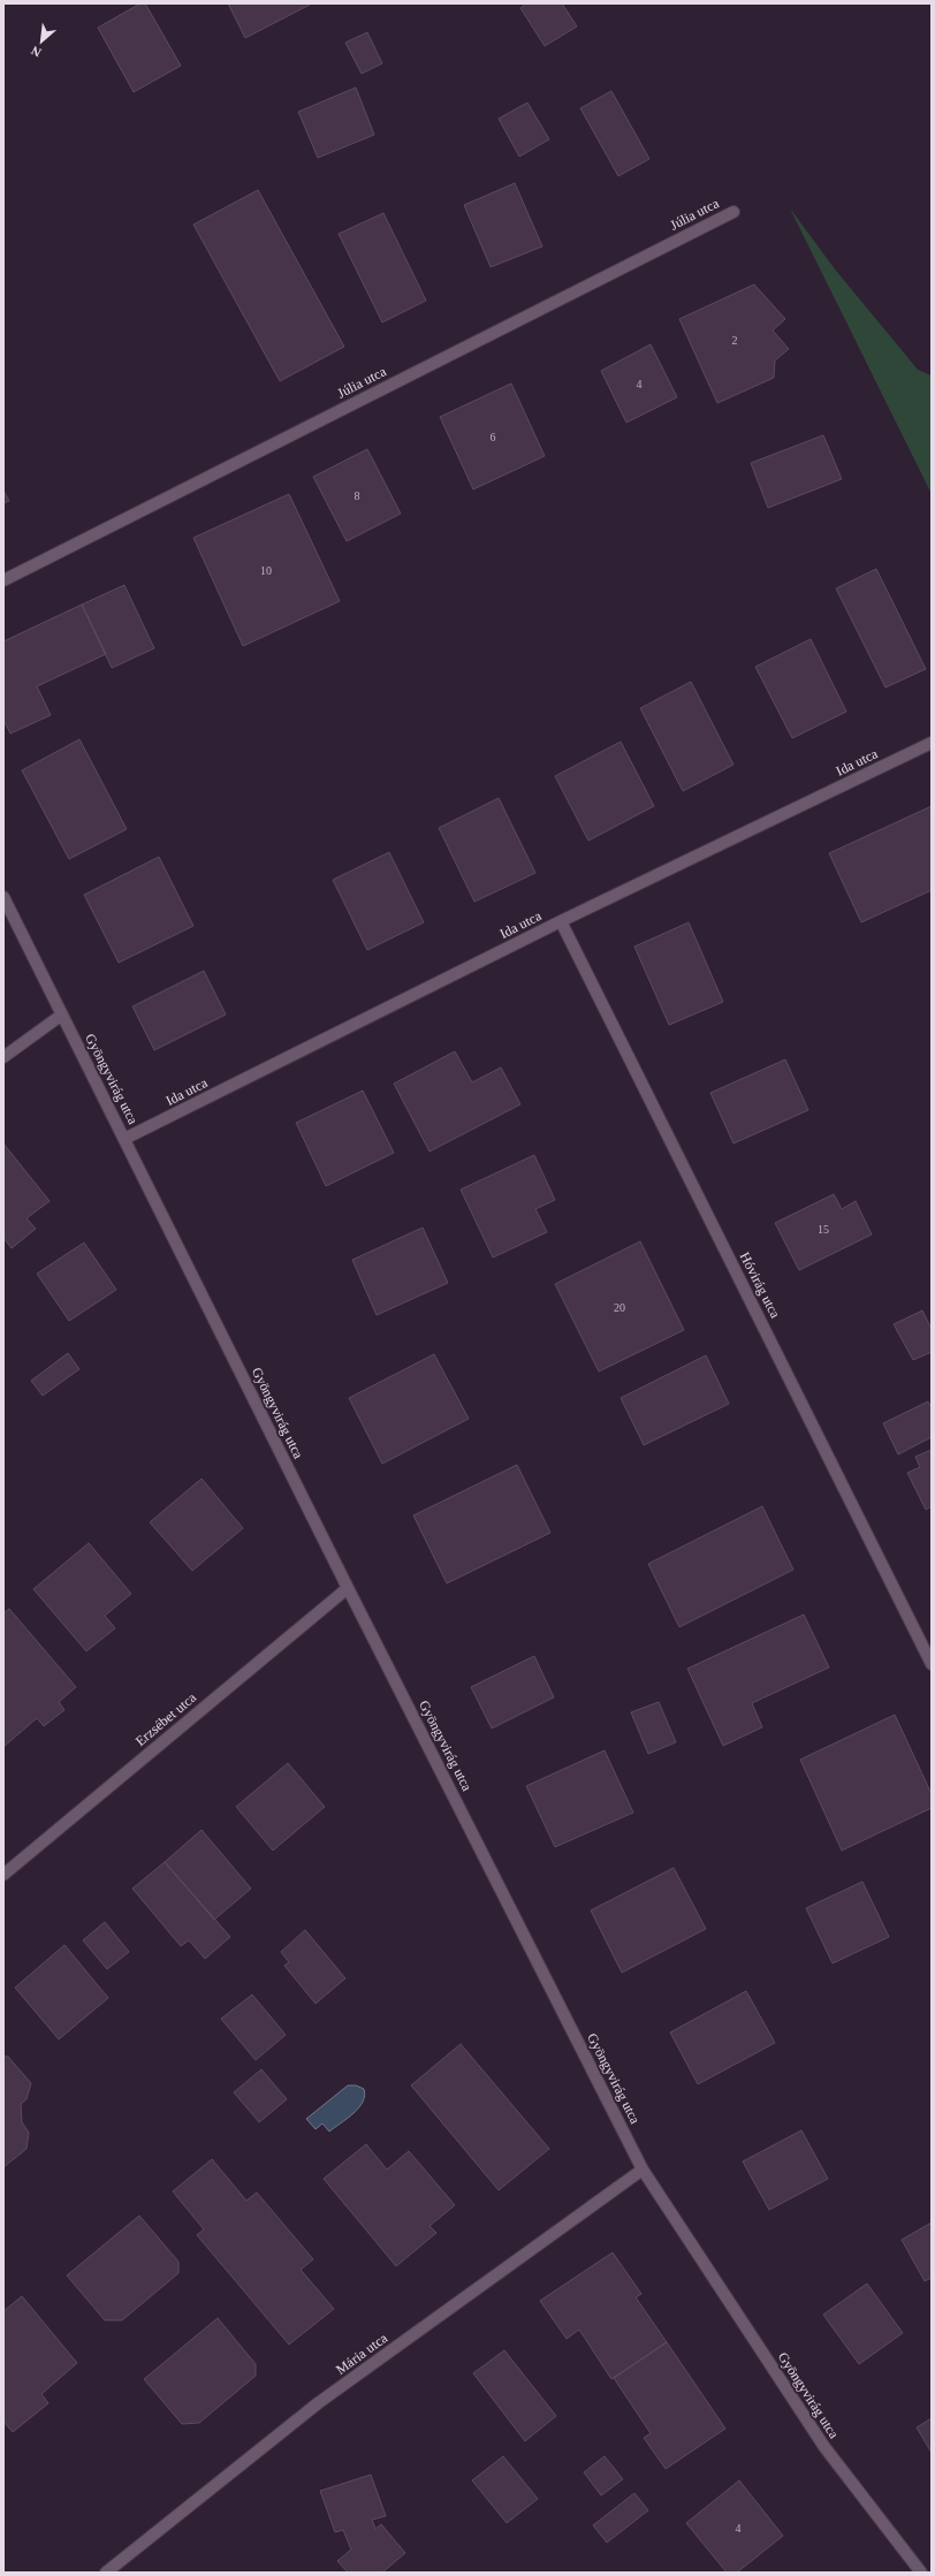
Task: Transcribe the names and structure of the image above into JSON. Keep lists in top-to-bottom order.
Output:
{
  "streets": {
    "street": [
      "Júlia utca",
      "Ida utca",
      "Gyöngyvirág utca",
      "Hóvirág utca",
      "Erzsébet utca",
      "Mária utca"
    ]
  },
  "crossings": [
    ["Ida utca", "Gyöngyvirág utca"],
    ["Ida utca", "Hóvirág utca"],
    ["Gyöngyvirág utca", "Erzsébet utca"],
    ["Gyöngyvirág utca", "Mária utca"]
  ],
  "house_numbers": [
    "2",
    "4",
    "6",
    "8",
    "10",
    "15",
    "20",
    "4"
  ],
  "north": "bottom left"
}
